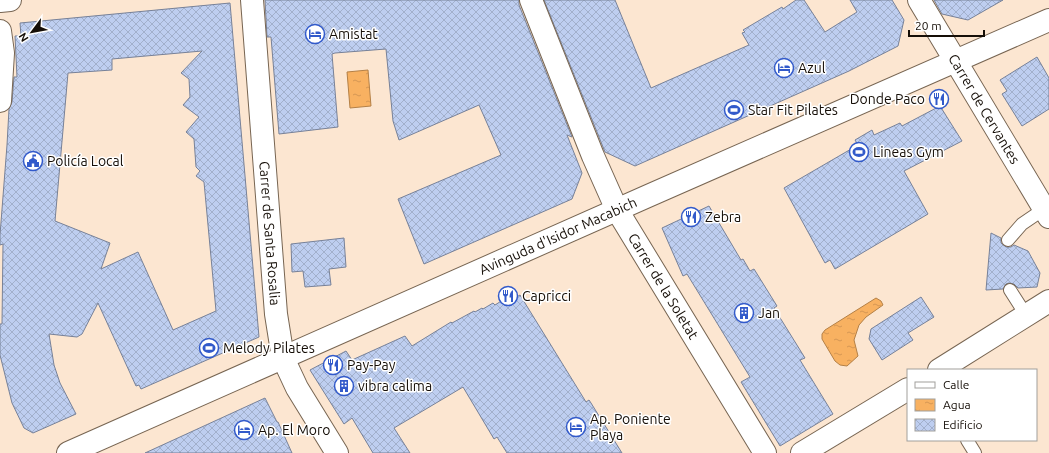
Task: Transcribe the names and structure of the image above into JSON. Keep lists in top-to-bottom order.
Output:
{
  "streets": {
    "street": [
      "Carrer de Cervantes",
      "Carrer de Santa Rosalia",
      "Avinguda d'Isidor Macabich",
      "Carrer de la Soletat"
    ]
  },
  "crossings": [
    ["Carrer de Cervantes", "Avinguda d'Isidor Macabich"],
    ["Carrer de Santa Rosalia", "Avinguda d'Isidor Macabich"],
    ["Avinguda d'Isidor Macabich", "Carrer de la Soletat"]
  ],
  "places": {
    "hotel": [
      "Amistat",
      "Azul",
      "Ap. Poniente Playa",
      "Ap. El Moro"
    ],
    "restaurant": [
      "Donde Paco",
      "Zebra",
      "Capricci",
      "Pay-Pay"
    ],
    "sports": ["Star Fit Pilates", "Lineas Gym", "Melody Pilates"],
    "public building": ["Policía Local"],
    "building": ["Jan", "vibra calima"]
  },
  "legend": ["Calle", "Agua", "Edificio"],
  "scale_bar": "20 m",
  "north": "bottom left"
}
